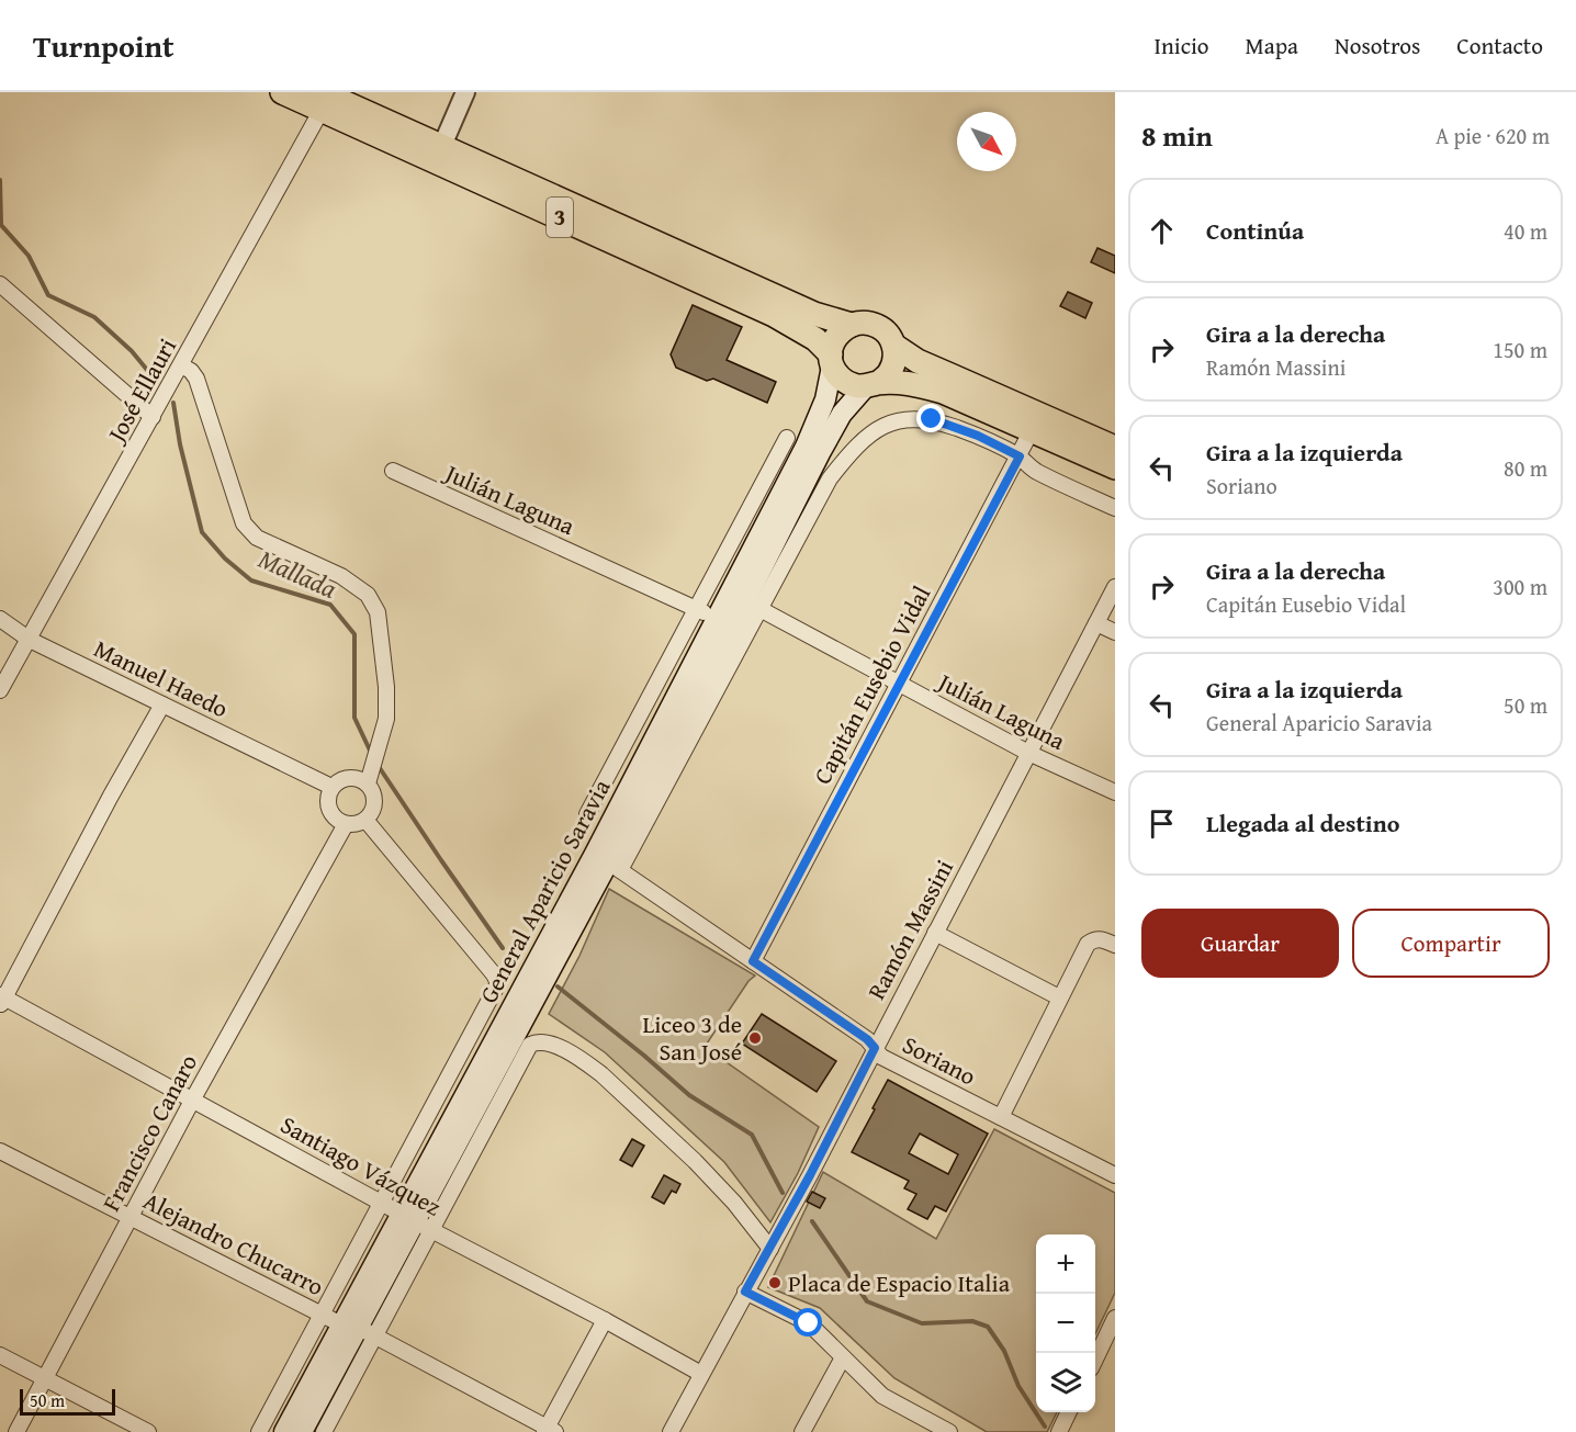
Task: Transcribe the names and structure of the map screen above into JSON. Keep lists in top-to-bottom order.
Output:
{
  "streets": {
    "highway": ["3"],
    "main road": ["General Aparicio Saravia"],
    "street": [
      "José Ellauri",
      "Julián Laguna",
      "Manuel Haedo",
      "Capitán Eusebio Vidal",
      "Ramón Massini",
      "Soriano",
      "Francisco Canaro",
      "Santiago Vázquez",
      "Alejandro Chucarro"
    ]
  },
  "crossings": [
    ["3", "José Ellauri"],
    ["3", "Capitán Eusebio Vidal"],
    ["3", "General Aparicio Saravia"],
    ["José Ellauri", "Manuel Haedo"],
    ["Julián Laguna", "Capitán Eusebio Vidal"],
    ["Julián Laguna", "General Aparicio Saravia"],
    ["Julián Laguna", "Ramón Massini"],
    ["Manuel Haedo", "General Aparicio Saravia"],
    ["Manuel Haedo", "Francisco Canaro"],
    ["Capitán Eusebio Vidal", "General Aparicio Saravia"],
    ["Capitán Eusebio Vidal", "Soriano"],
    ["General Aparicio Saravia", "Ramón Massini"],
    ["General Aparicio Saravia", "Soriano"],
    ["General Aparicio Saravia", "Francisco Canaro"],
    ["General Aparicio Saravia", "Santiago Vázquez"],
    ["General Aparicio Saravia", "Alejandro Chucarro"],
    ["Ramón Massini", "Soriano"],
    ["Ramón Massini", "Santiago Vázquez"],
    ["Francisco Canaro", "Santiago Vázquez"],
    ["Francisco Canaro", "Alejandro Chucarro"]
  ],
  "water": ["Mallada"],
  "places": ["Liceo 3 de San José", "Placa de Espacio Italia"],
  "scale_bar": "50 m",
  "north": "bottom right",
  "page": {
    "header": "Turnpoint",
    "nav": [
      "Inicio",
      "Mapa",
      "Nosotros",
      "Contacto"
    ],
    "heading": ["8 min", "A pie · 620 m"],
    "list": [
      ["Continúa", "40 m"],
      ["Gira a la derecha", "Ramón Massini", "150 m"],
      ["Gira a la izquierda", "Soriano", "80 m"],
      ["Gira a la derecha", "Capitán Eusebio Vidal", "300 m"],
      ["Gira a la izquierda", "General Aparicio Saravia", "50 m"],
      "Llegada al destino"
    ],
    "buttons": ["Guardar", "Compartir"],
    "map_buttons": ["+", "−"],
    "scale": "50 m"
  }
}
